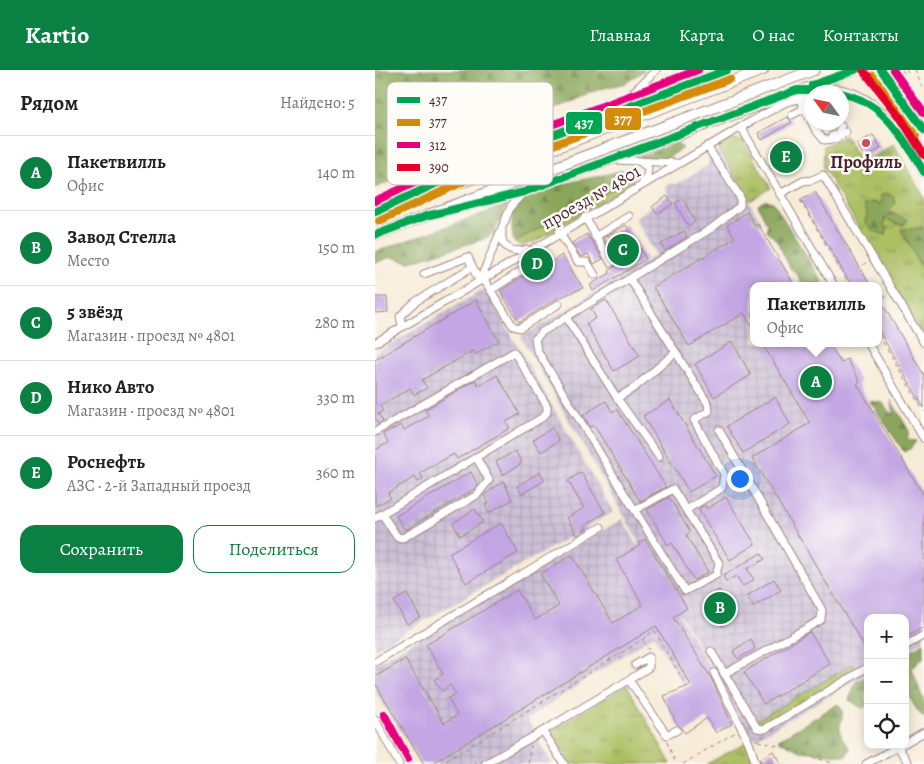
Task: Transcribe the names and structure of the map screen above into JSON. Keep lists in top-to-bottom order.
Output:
{
  "streets": {
    "street": ["проезд № 4801"]
  },
  "places": ["Профиль"],
  "lines": [
    "transit line 437",
    "transit line 312",
    "transit line 390",
    "transit line 377"
  ],
  "legend": [
    "437",
    "377",
    "312",
    "390"
  ],
  "north": "top left",
  "page": {
    "header": "Kartio",
    "nav": [
      "Главная",
      "Карта",
      "О нас",
      "Контакты"
    ],
    "heading": ["Рядом", "Найдено: 5"],
    "list": [
      {
        "mark": "A",
        "name": "Пакетвилль",
        "note": "Офис",
        "value": "140 m"
      },
      {
        "mark": "B",
        "name": "Завод Стелла",
        "note": "Место",
        "value": "150 m"
      },
      {
        "mark": "C",
        "name": "5 звёзд",
        "note": "Магазин · проезд № 4801",
        "value": "280 m"
      },
      {
        "mark": "D",
        "name": "Нико Авто",
        "note": "Магазин · проезд № 4801",
        "value": "330 m"
      },
      {
        "mark": "E",
        "name": "Роснефть",
        "note": "АЗС · 2-й Западный проезд",
        "value": "360 m"
      }
    ],
    "pins": [
      "E",
      "C",
      "D",
      "A",
      "B"
    ],
    "popup": ["Пакетвилль", "Офис"],
    "buttons": ["Сохранить", "Поделиться"],
    "map_buttons": ["+", "−"]
  }
}
